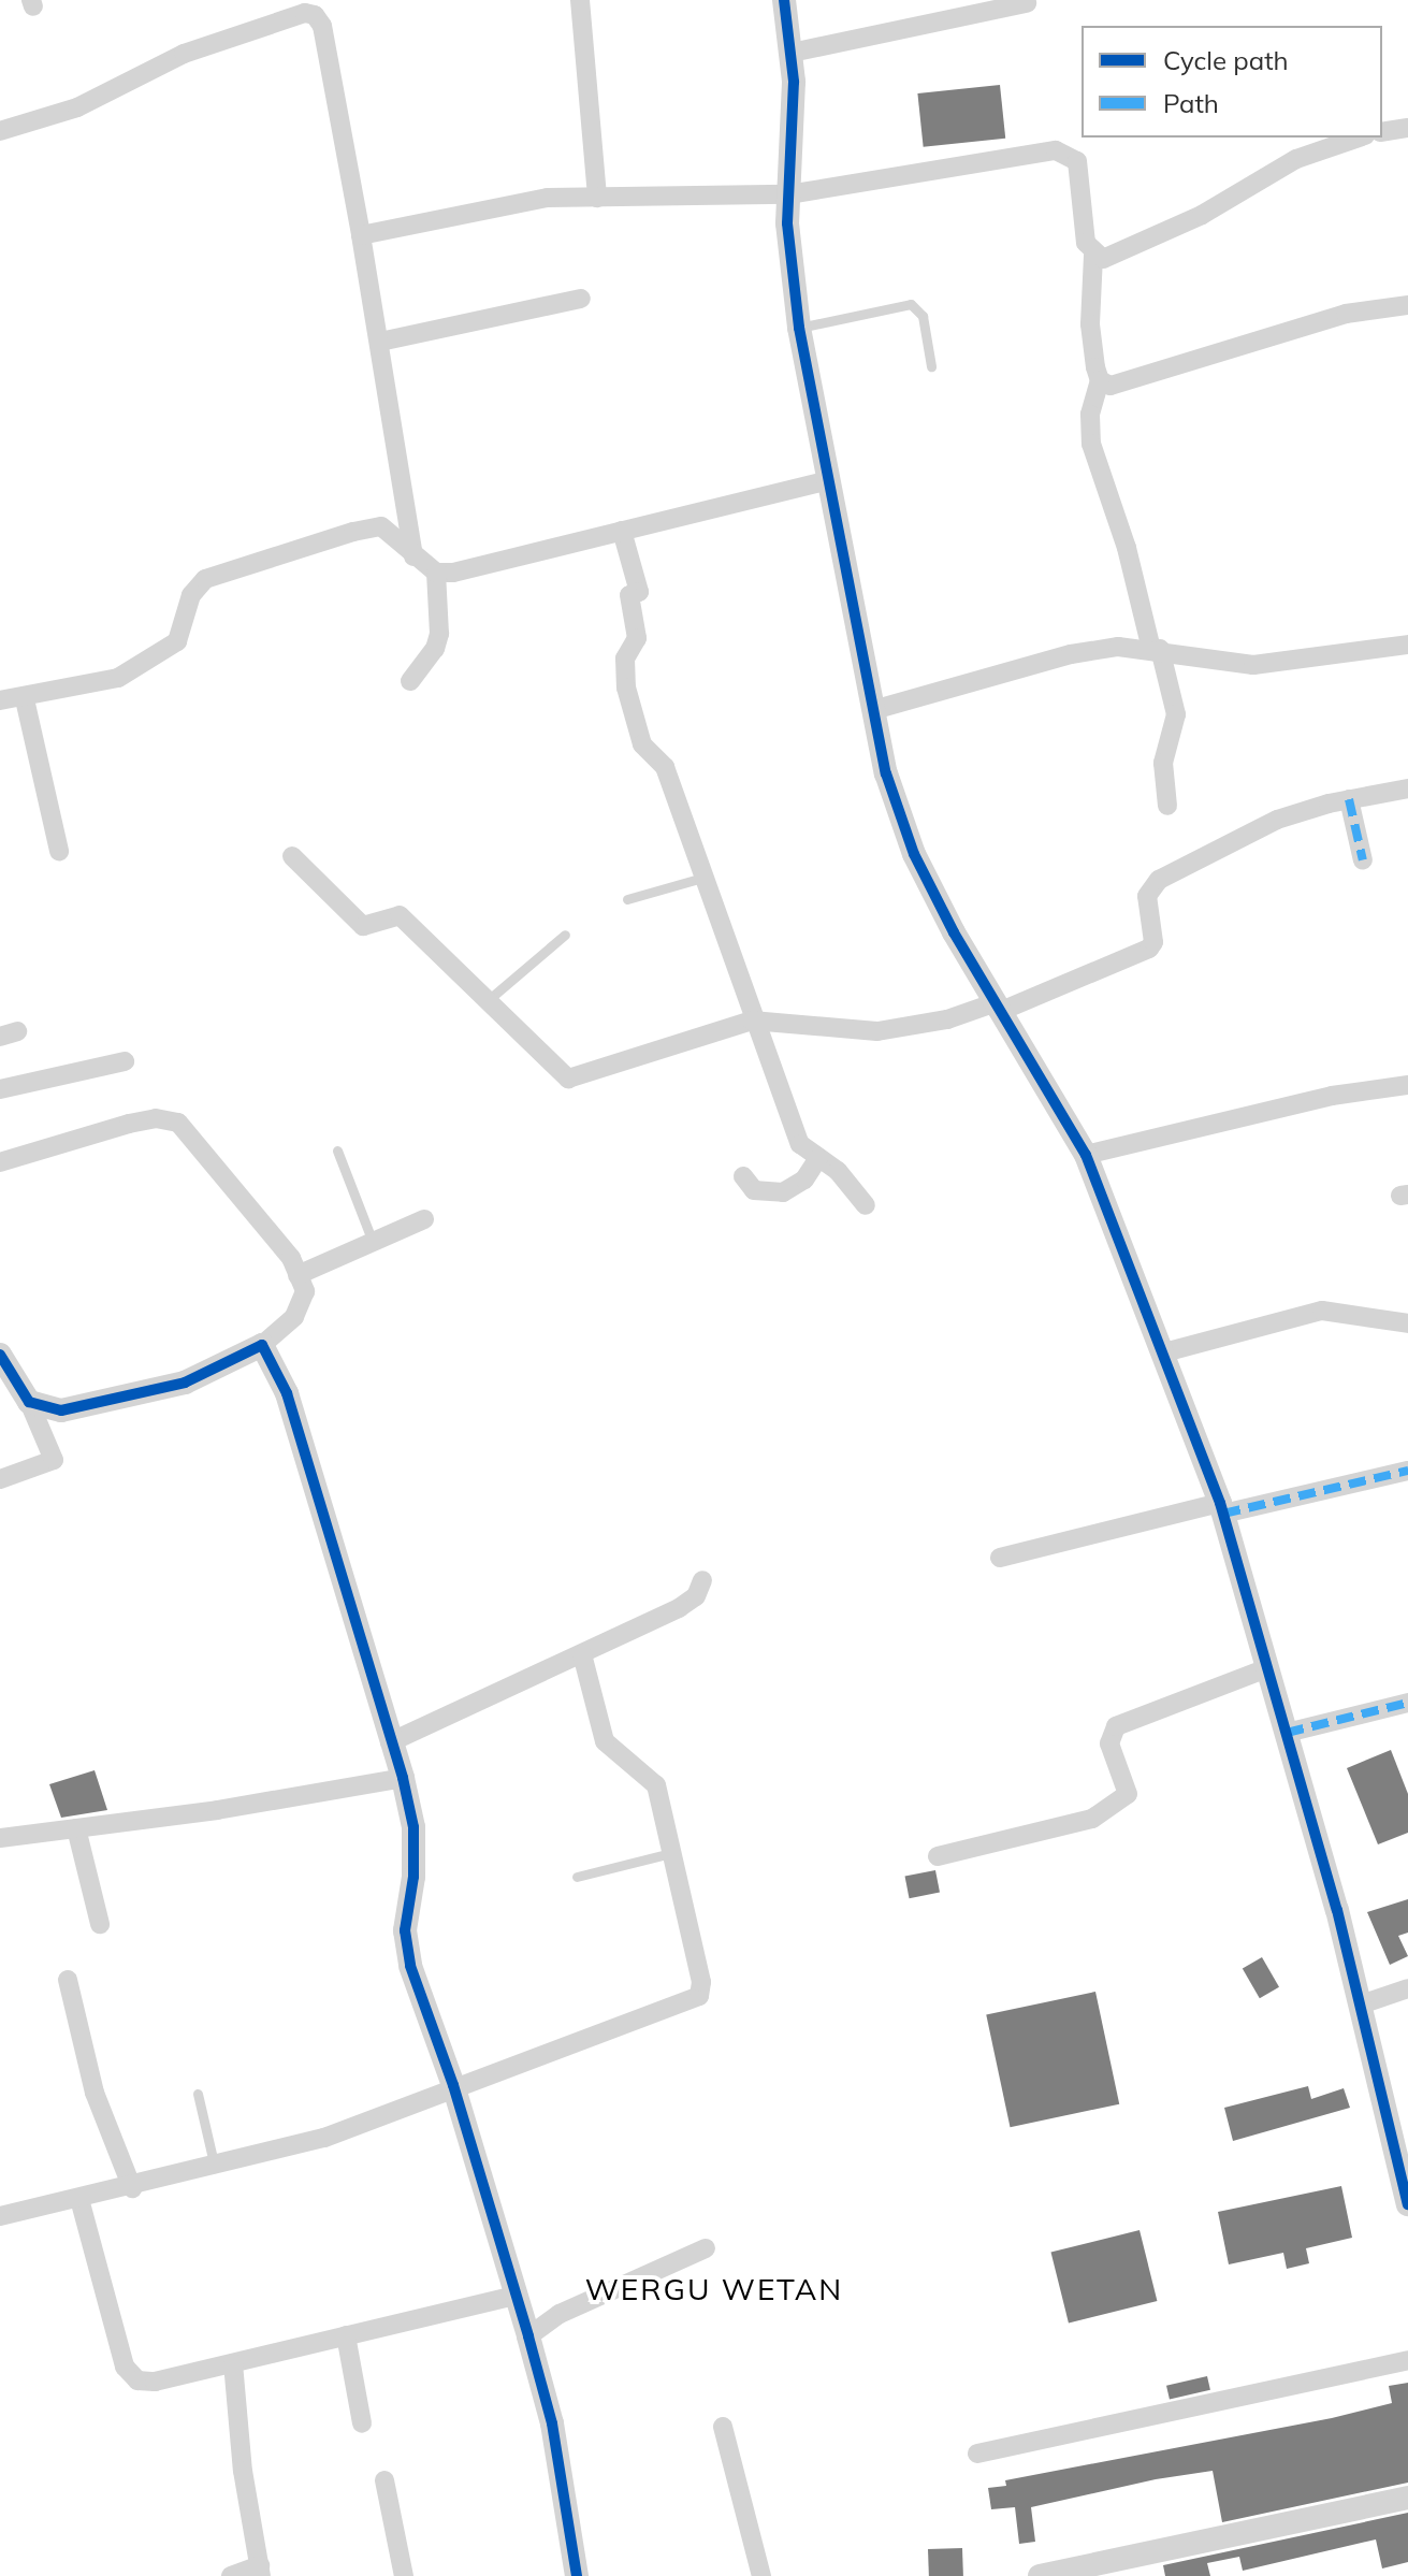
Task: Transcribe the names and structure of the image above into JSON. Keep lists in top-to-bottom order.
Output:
{
  "districts": ["WERGU WETAN"],
  "legend": ["Cycle path", "Path"]
}
